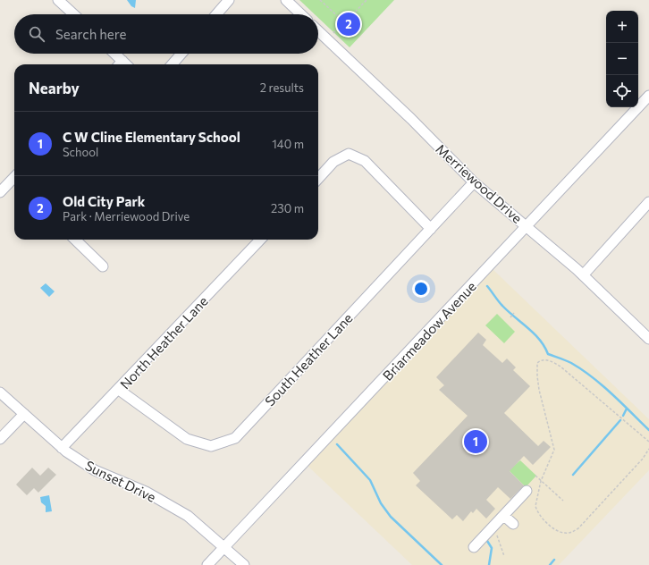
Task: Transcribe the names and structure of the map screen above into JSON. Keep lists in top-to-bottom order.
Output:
{
  "streets": {
    "street": [
      "Merriewood Drive",
      "Briarmeadow Avenue",
      "North Heather Lane",
      "South Heather Lane",
      "Sunset Drive"
    ]
  },
  "crossings": [
    ["Merriewood Drive", "Briarmeadow Avenue"],
    ["Merriewood Drive", "South Heather Lane"],
    ["Briarmeadow Avenue", "Sunset Drive"],
    ["North Heather Lane", "South Heather Lane"],
    ["North Heather Lane", "Sunset Drive"]
  ],
  "page": {
    "map_buttons": ["+", "−"],
    "pins": ["2", "1"],
    "search": "Search here",
    "heading": ["Nearby", "2 results"],
    "list": [
      {
        "mark": "1",
        "name": "C W Cline Elementary School",
        "note": "School",
        "value": "140 m"
      },
      {
        "mark": "2",
        "name": "Old City Park",
        "note": "Park · Merriewood Drive",
        "value": "230 m"
      }
    ]
  }
}
